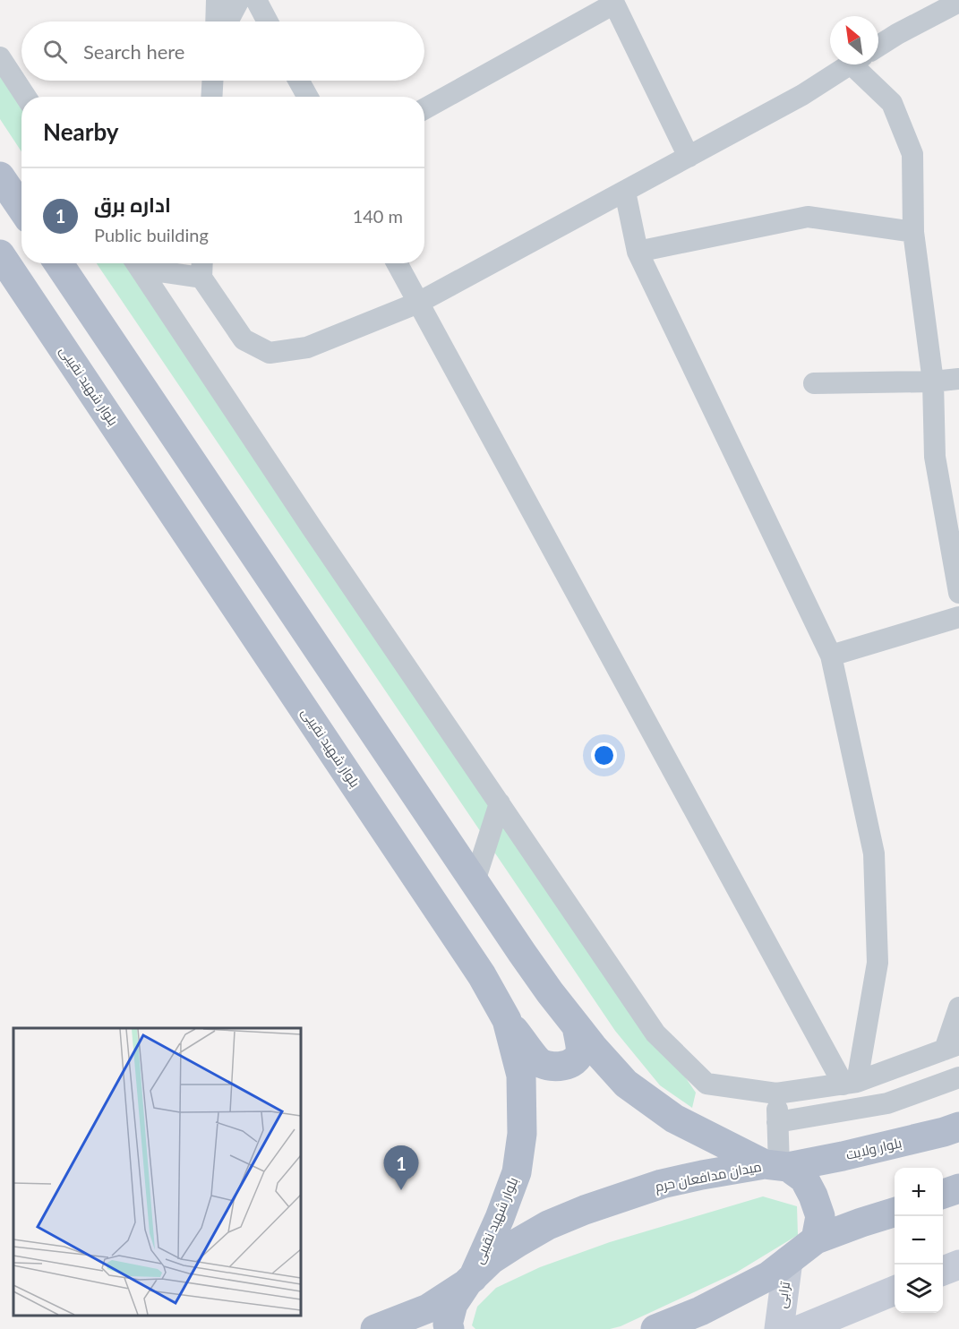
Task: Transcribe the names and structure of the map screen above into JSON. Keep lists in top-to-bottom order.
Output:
{
  "streets": {
    "main road": ["بلوار شهید نقیبی", "بلوار ولایت", "میدان مدافعان حرم"],
    "street": ["ترابی"]
  },
  "crossings": [
    ["بلوار شهید نقیبی", "میدان مدافعان حرم"],
    ["بلوار ولایت", "میدان مدافعان حرم"]
  ],
  "north": "top left",
  "page": {
    "search": "Search here",
    "heading": "Nearby",
    "list": [
      {
        "mark": "1",
        "name": "اداره برق",
        "note": "Public building",
        "value": "140 m"
      }
    ],
    "pins": "1",
    "map_buttons": ["+", "−"]
  }
}
